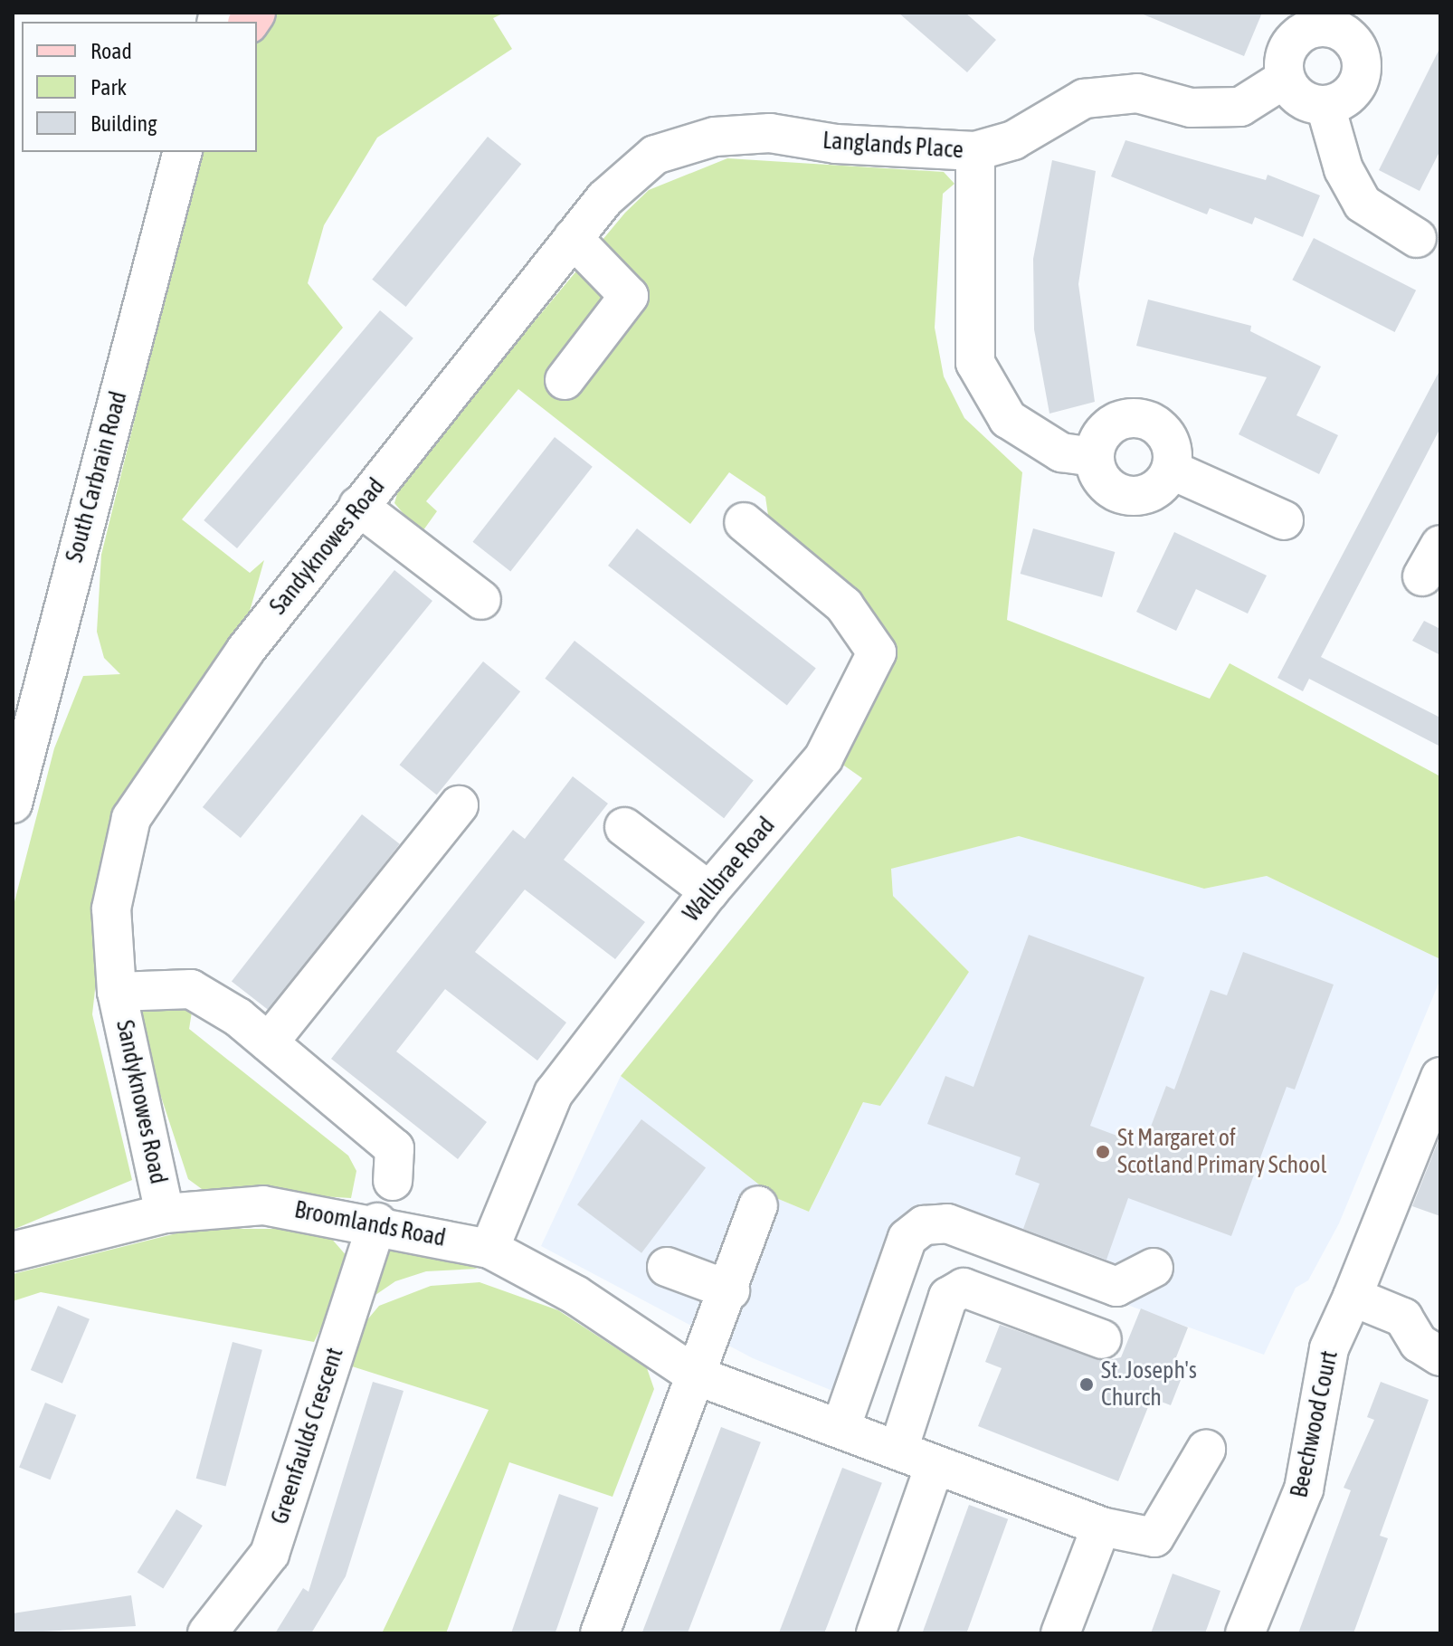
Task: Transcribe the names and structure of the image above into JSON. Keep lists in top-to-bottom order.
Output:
{
  "streets": {
    "street": [
      "Langlands Place",
      "South Carbrain Road",
      "Sandyknowes Road",
      "Wallbrae Road",
      "Broomlands Road",
      "Beechwood Court",
      "Greenfaulds Crescent"
    ]
  },
  "crossings": [
    ["Langlands Place", "Sandyknowes Road"],
    ["Sandyknowes Road", "Broomlands Road"],
    ["Wallbrae Road", "Broomlands Road"],
    ["Broomlands Road", "Greenfaulds Crescent"]
  ],
  "places": ["St Margaret of Scotland Primary School", "St. Joseph's Church"],
  "legend": ["Road", "Park", "Building"]
}
